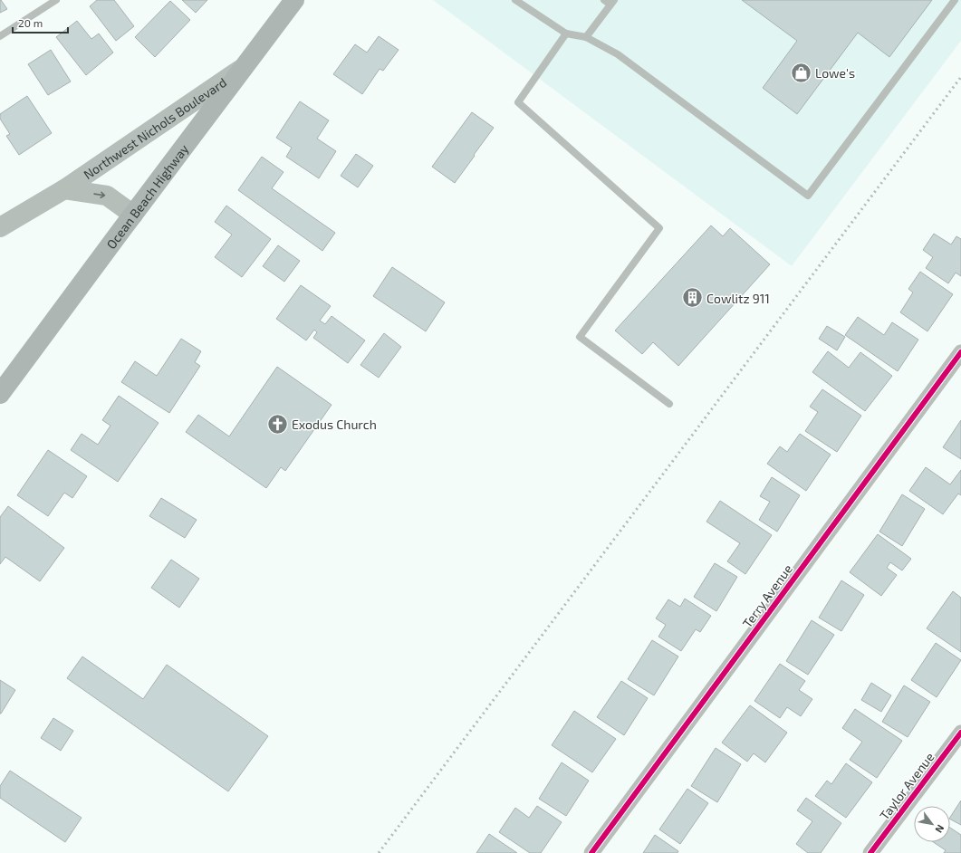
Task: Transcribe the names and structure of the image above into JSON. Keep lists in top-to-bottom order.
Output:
{
  "streets": {
    "main road": ["Northwest Nichols Boulevard", "Ocean Beach Highway"],
    "street": ["Terry Avenue", "Taylor Avenue"]
  },
  "crossings": [
    ["Northwest Nichols Boulevard", "Ocean Beach Highway"]
  ],
  "places": {
    "shop": ["Lowe's"],
    "building": ["Cowlitz 911"],
    "church": ["Exodus Church"]
  },
  "scale_bar": "20 m",
  "north": "bottom right"
}
